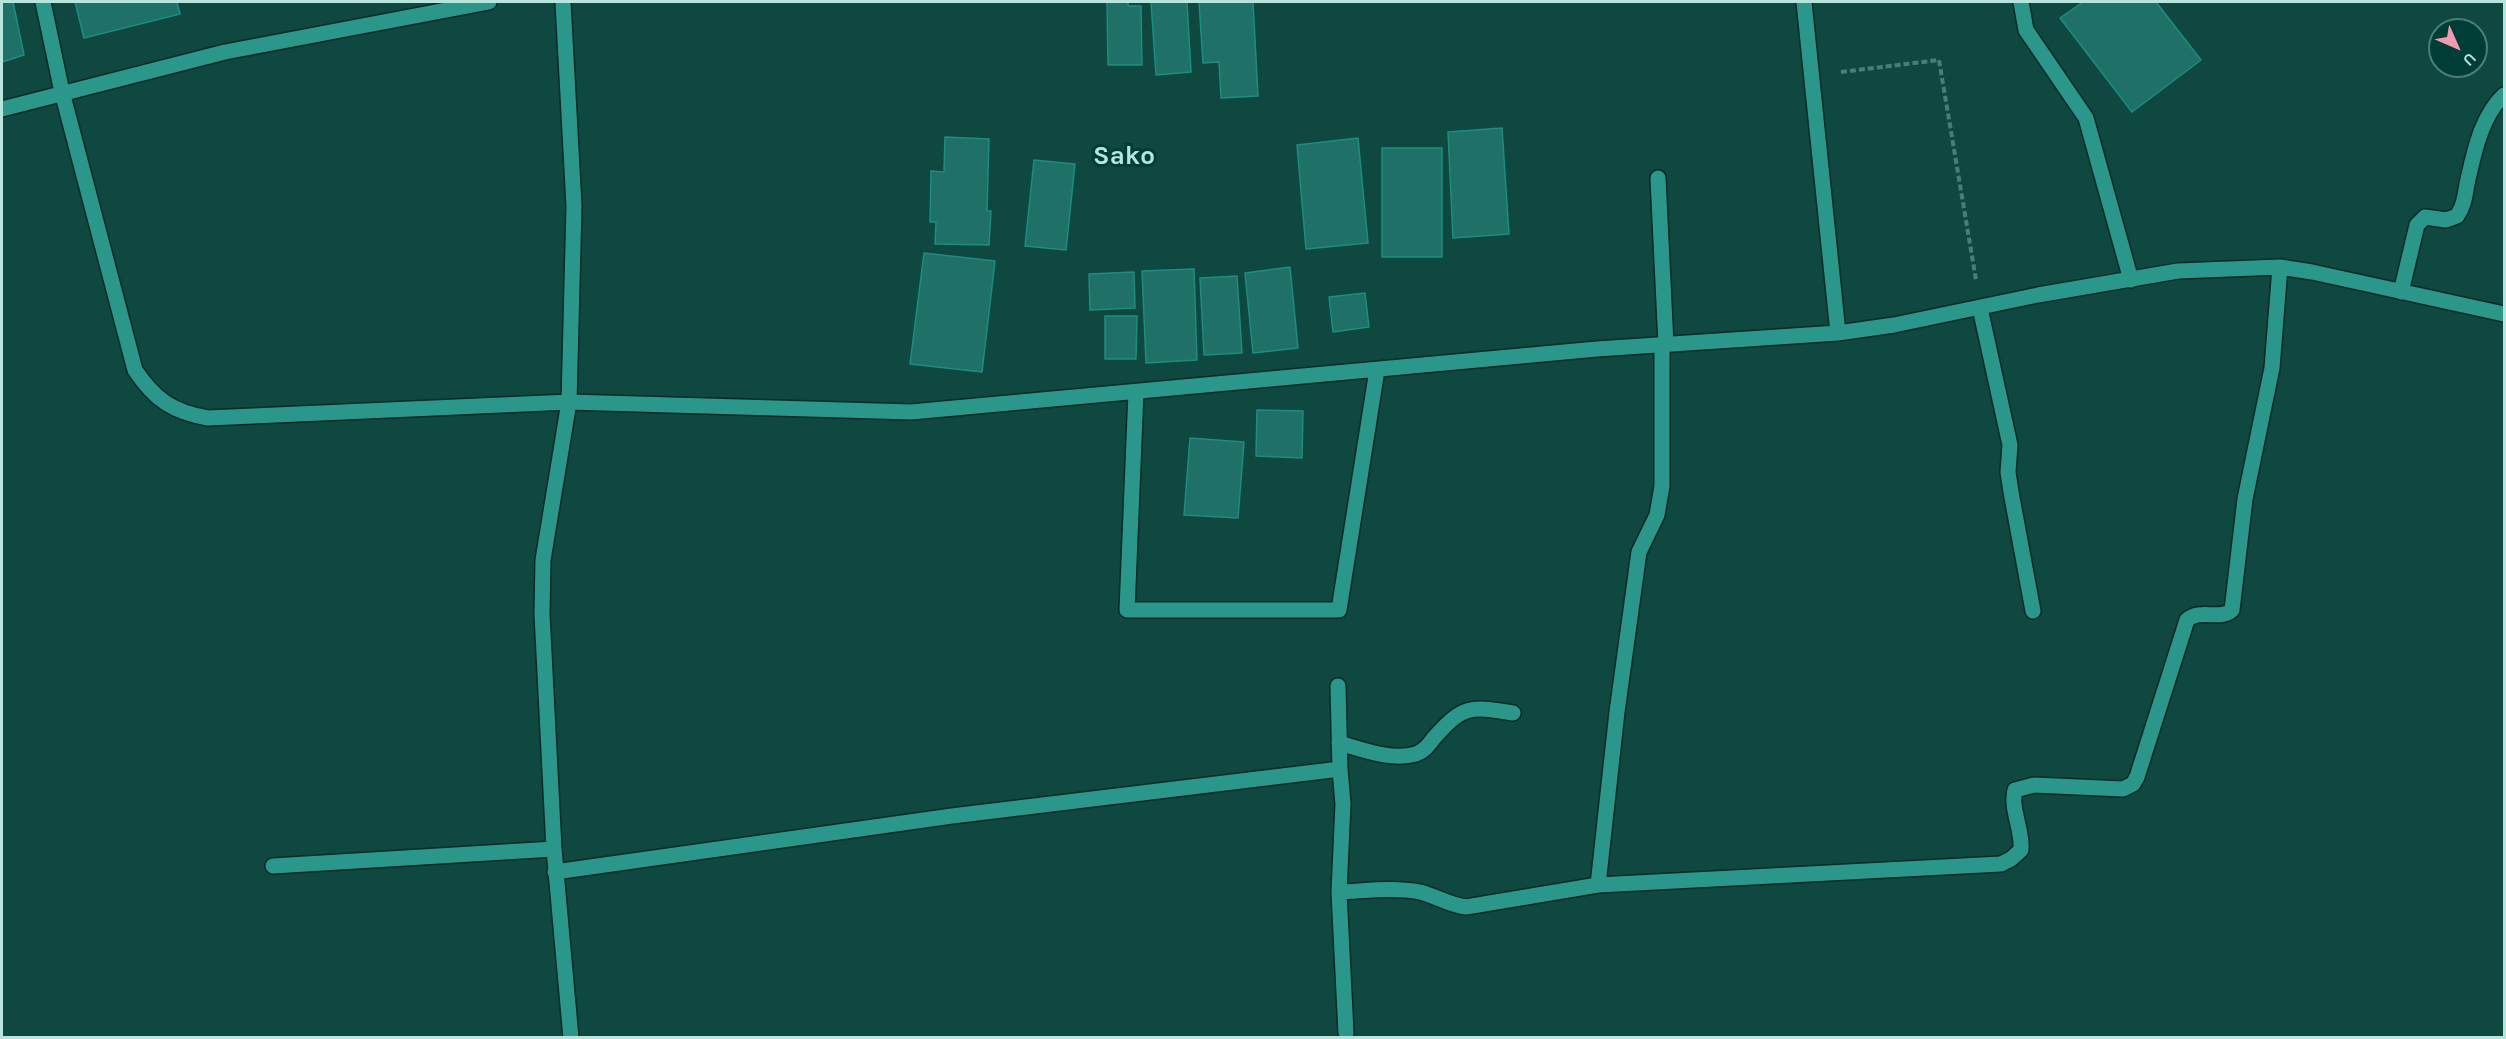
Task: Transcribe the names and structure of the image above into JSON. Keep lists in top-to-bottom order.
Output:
{
  "districts": ["Sako"],
  "north": "bottom right"
}
